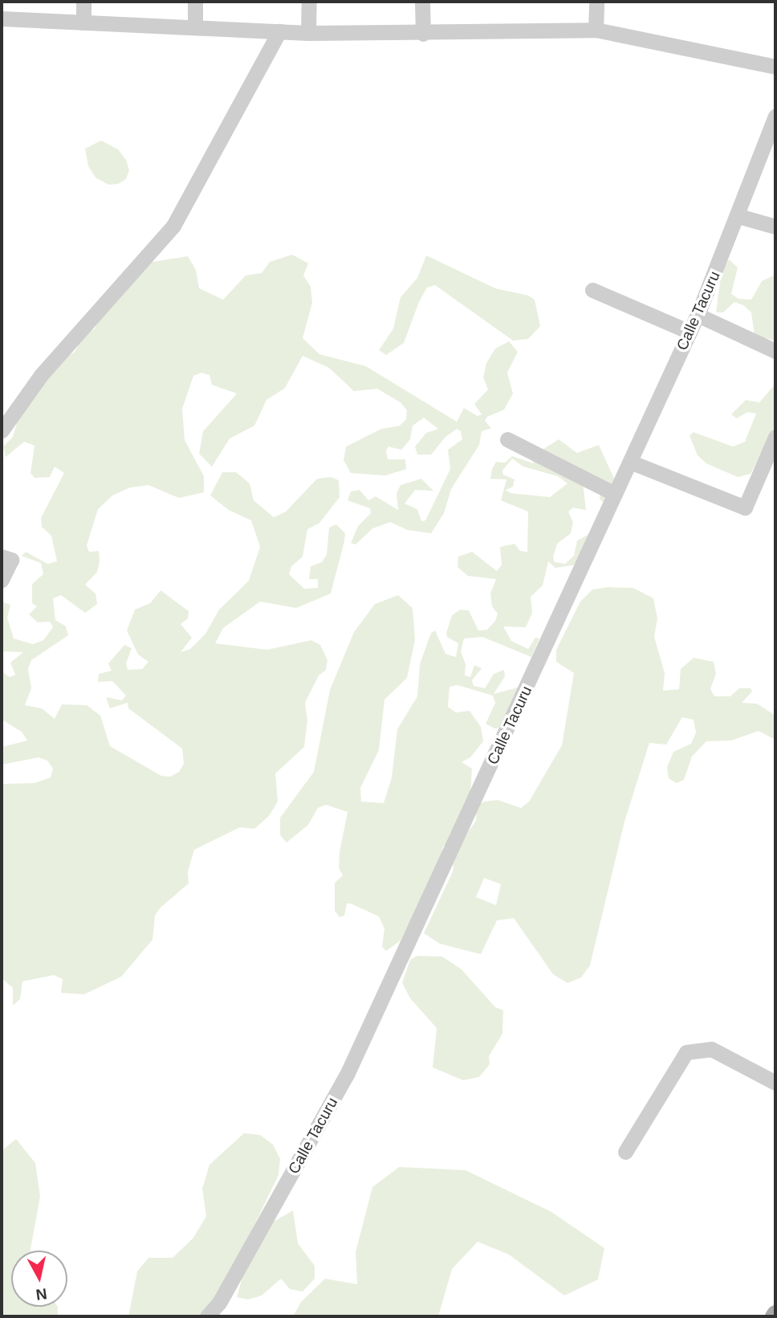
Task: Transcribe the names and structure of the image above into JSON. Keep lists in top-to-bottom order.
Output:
{
  "streets": {
    "street": ["Calle Tacuru"]
  },
  "north": "bottom"
}
